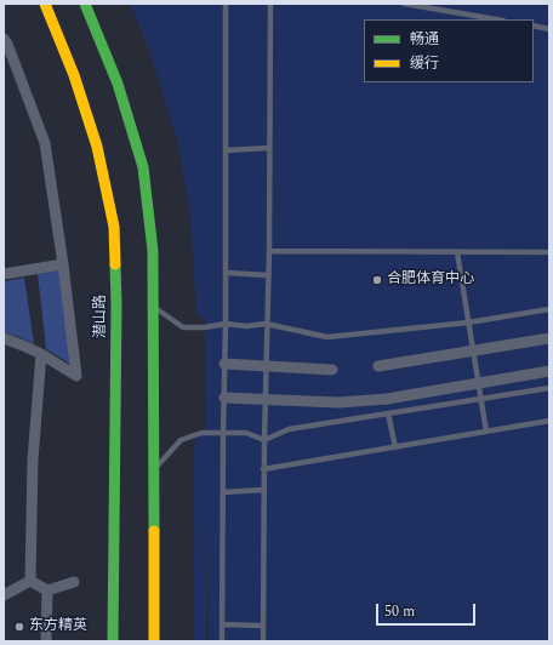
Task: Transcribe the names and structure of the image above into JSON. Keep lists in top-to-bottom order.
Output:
{
  "streets": {
    "main road": ["潜山路"]
  },
  "places": ["合肥体育中心", "东方精英"],
  "legend": ["畅通", "缓行"],
  "scale_bar": "50 m"
}
